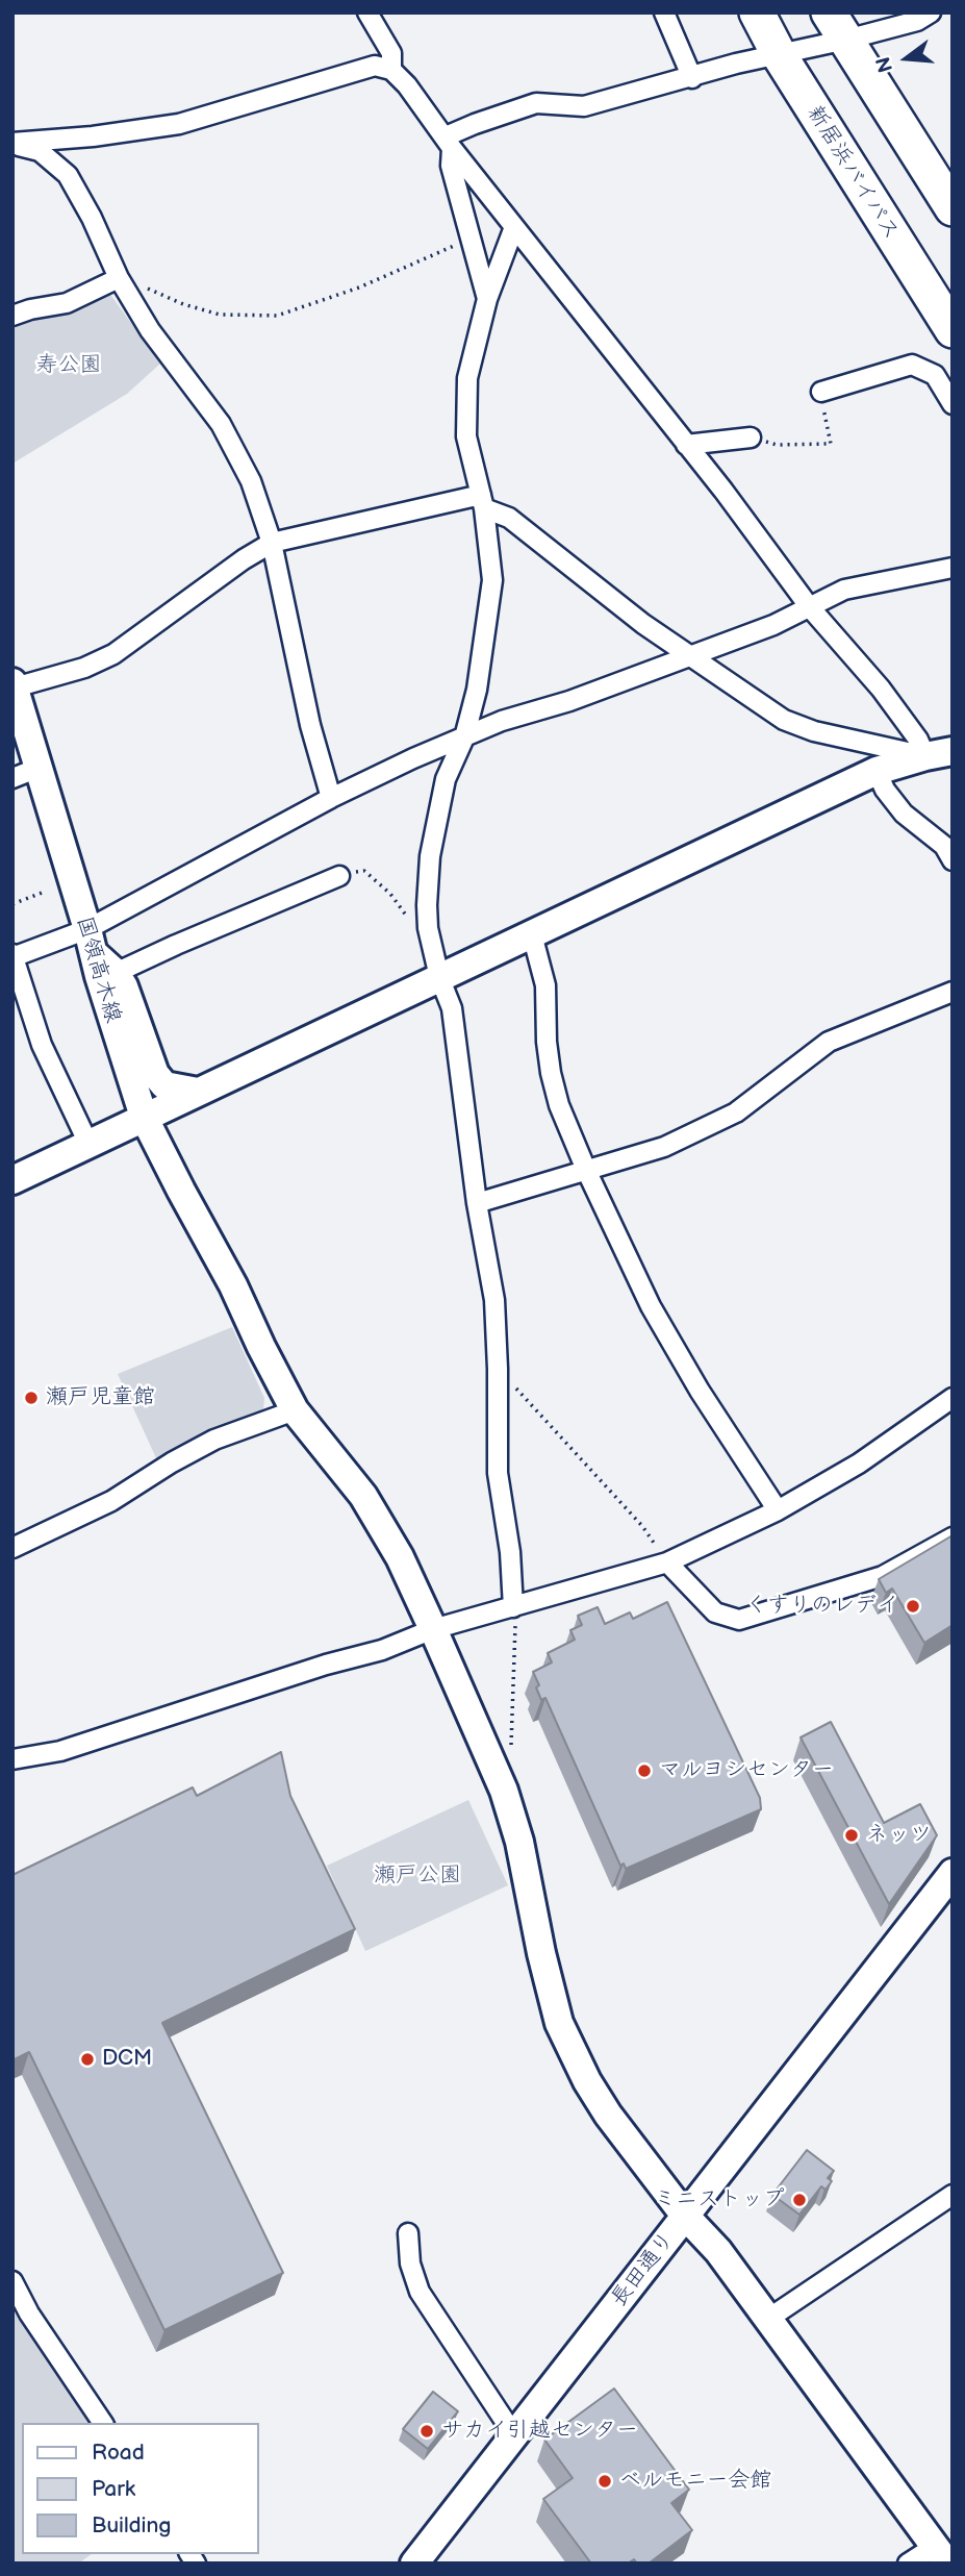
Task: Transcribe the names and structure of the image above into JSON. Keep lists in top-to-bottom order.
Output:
{
  "streets": {
    "highway": ["新居浜バイパス"],
    "street": ["国領高木線", "長田通り"]
  },
  "crossings": [
    ["国領高木線", "長田通り"]
  ],
  "parks": ["寿公園", "瀬戸公園"],
  "places": [
    "瀬戸児童館",
    "くすりのレデイ",
    "マルヨシセンター",
    "ネッツ",
    "DCM",
    "ミニストップ",
    "サカイ引越センター",
    "ベルモニー会館"
  ],
  "legend": ["Road", "Park", "Building"],
  "north": "left"
}
